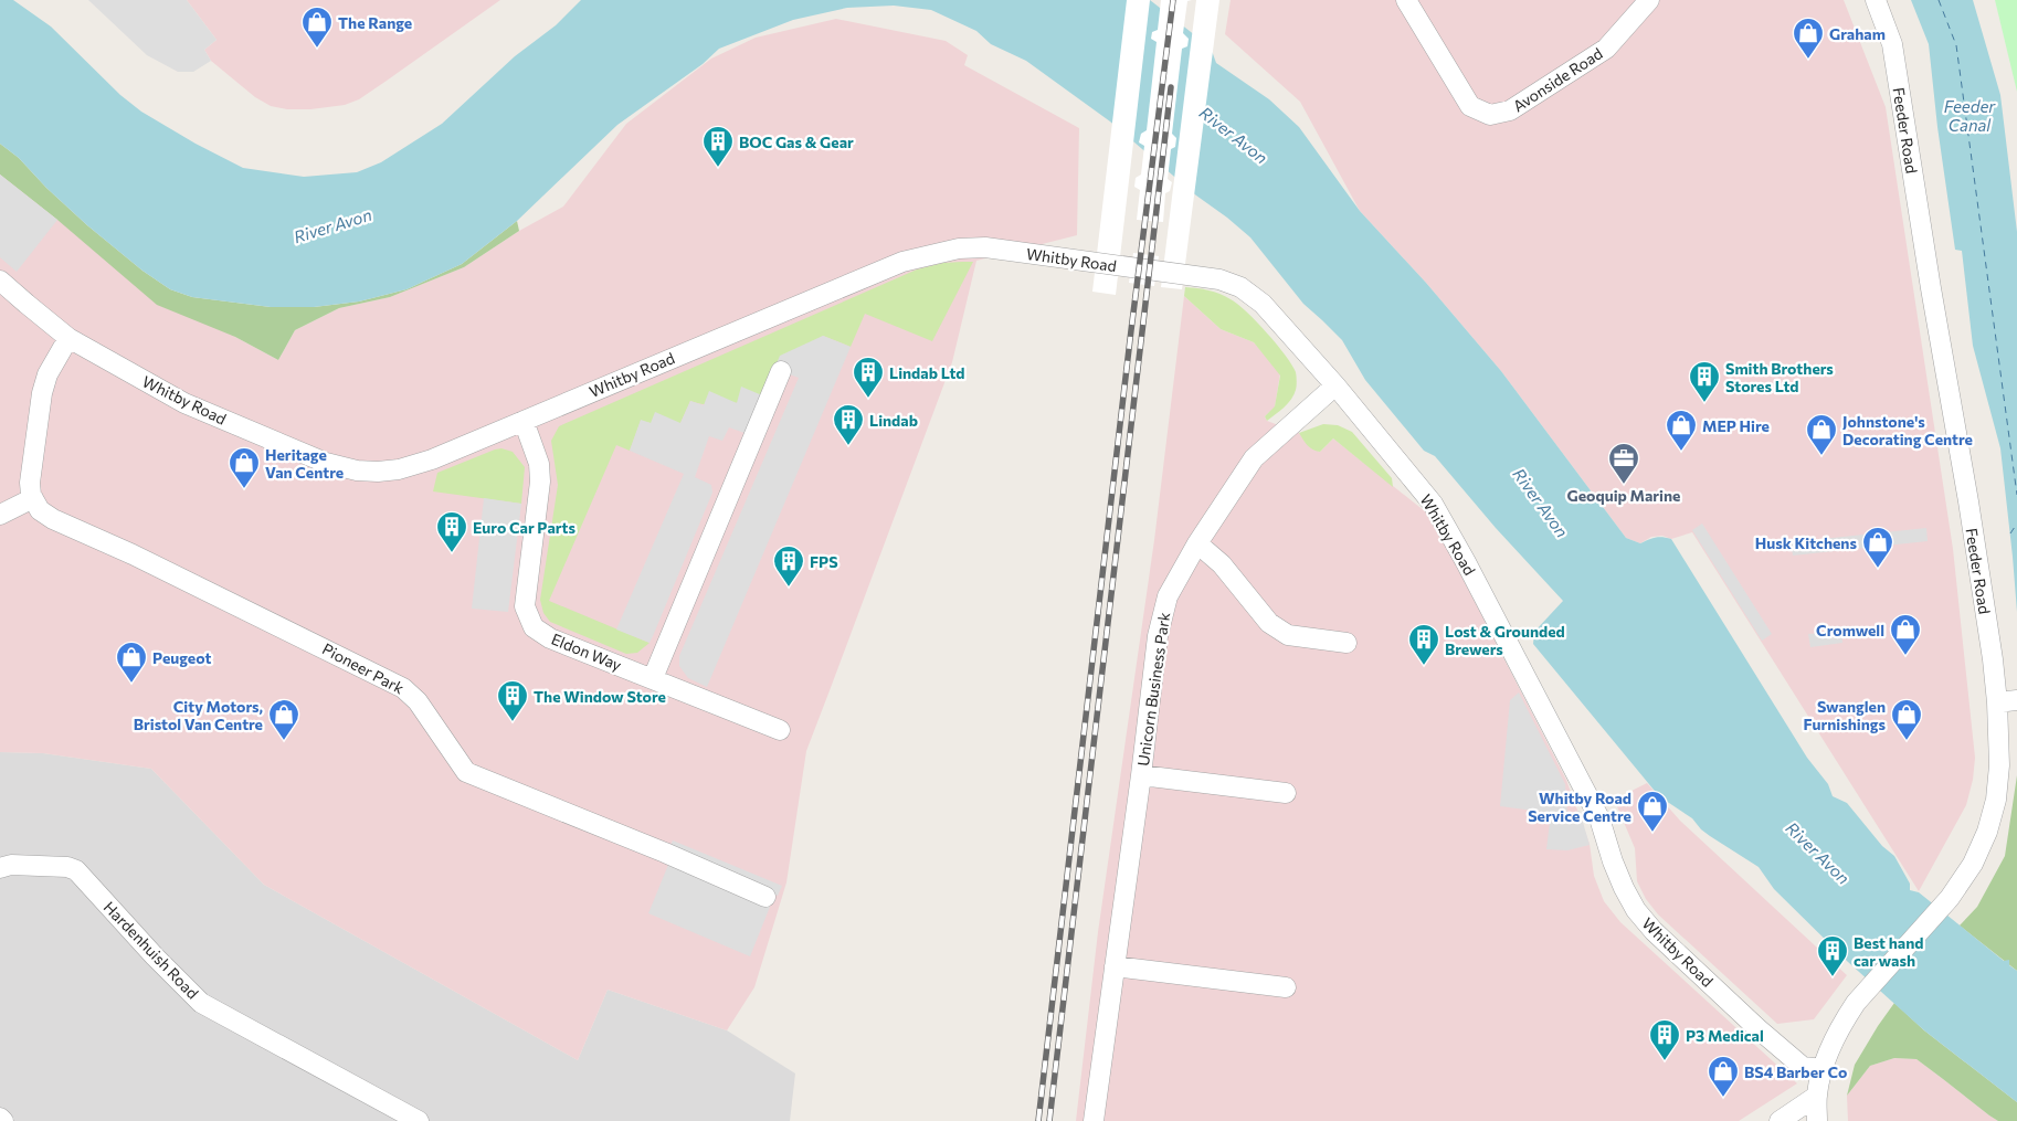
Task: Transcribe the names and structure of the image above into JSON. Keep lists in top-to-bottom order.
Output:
{
  "streets": {
    "street": [
      "Avonside Road",
      "Feeder Road",
      "Whitby Road",
      "Eldon Way",
      "Pioneer Park",
      "Unicorn Business Park",
      "Hardenhuish Road"
    ]
  },
  "crossings": [
    ["Feeder Road", "Whitby Road"],
    ["Whitby Road", "Eldon Way"],
    ["Whitby Road", "Unicorn Business Park"]
  ],
  "water": ["Feeder Canal", "River Avon"],
  "places": {
    "shop": [
      "The Range",
      "Graham",
      "MEP Hire",
      "Johnstone's Decorating Centre",
      "Heritage Van Centre",
      "Husk Kitchens",
      "Cromwell",
      "Peugeot",
      "City Motors, Bristol Van Centre",
      "Swanglen Furnishings",
      "Whitby Road Service Centre",
      "BS4 Barber Co"
    ],
    "building": [
      "BOC Gas & Gear",
      "Lindab Ltd",
      "Smith Brothers Stores Ltd",
      "Lindab",
      "Euro Car Parts",
      "FPS",
      "Lost & Grounded Brewers",
      "The Window Store",
      "Best hand car wash",
      "P3 Medical"
    ],
    "office": ["Geoquip Marine"]
  }
}
